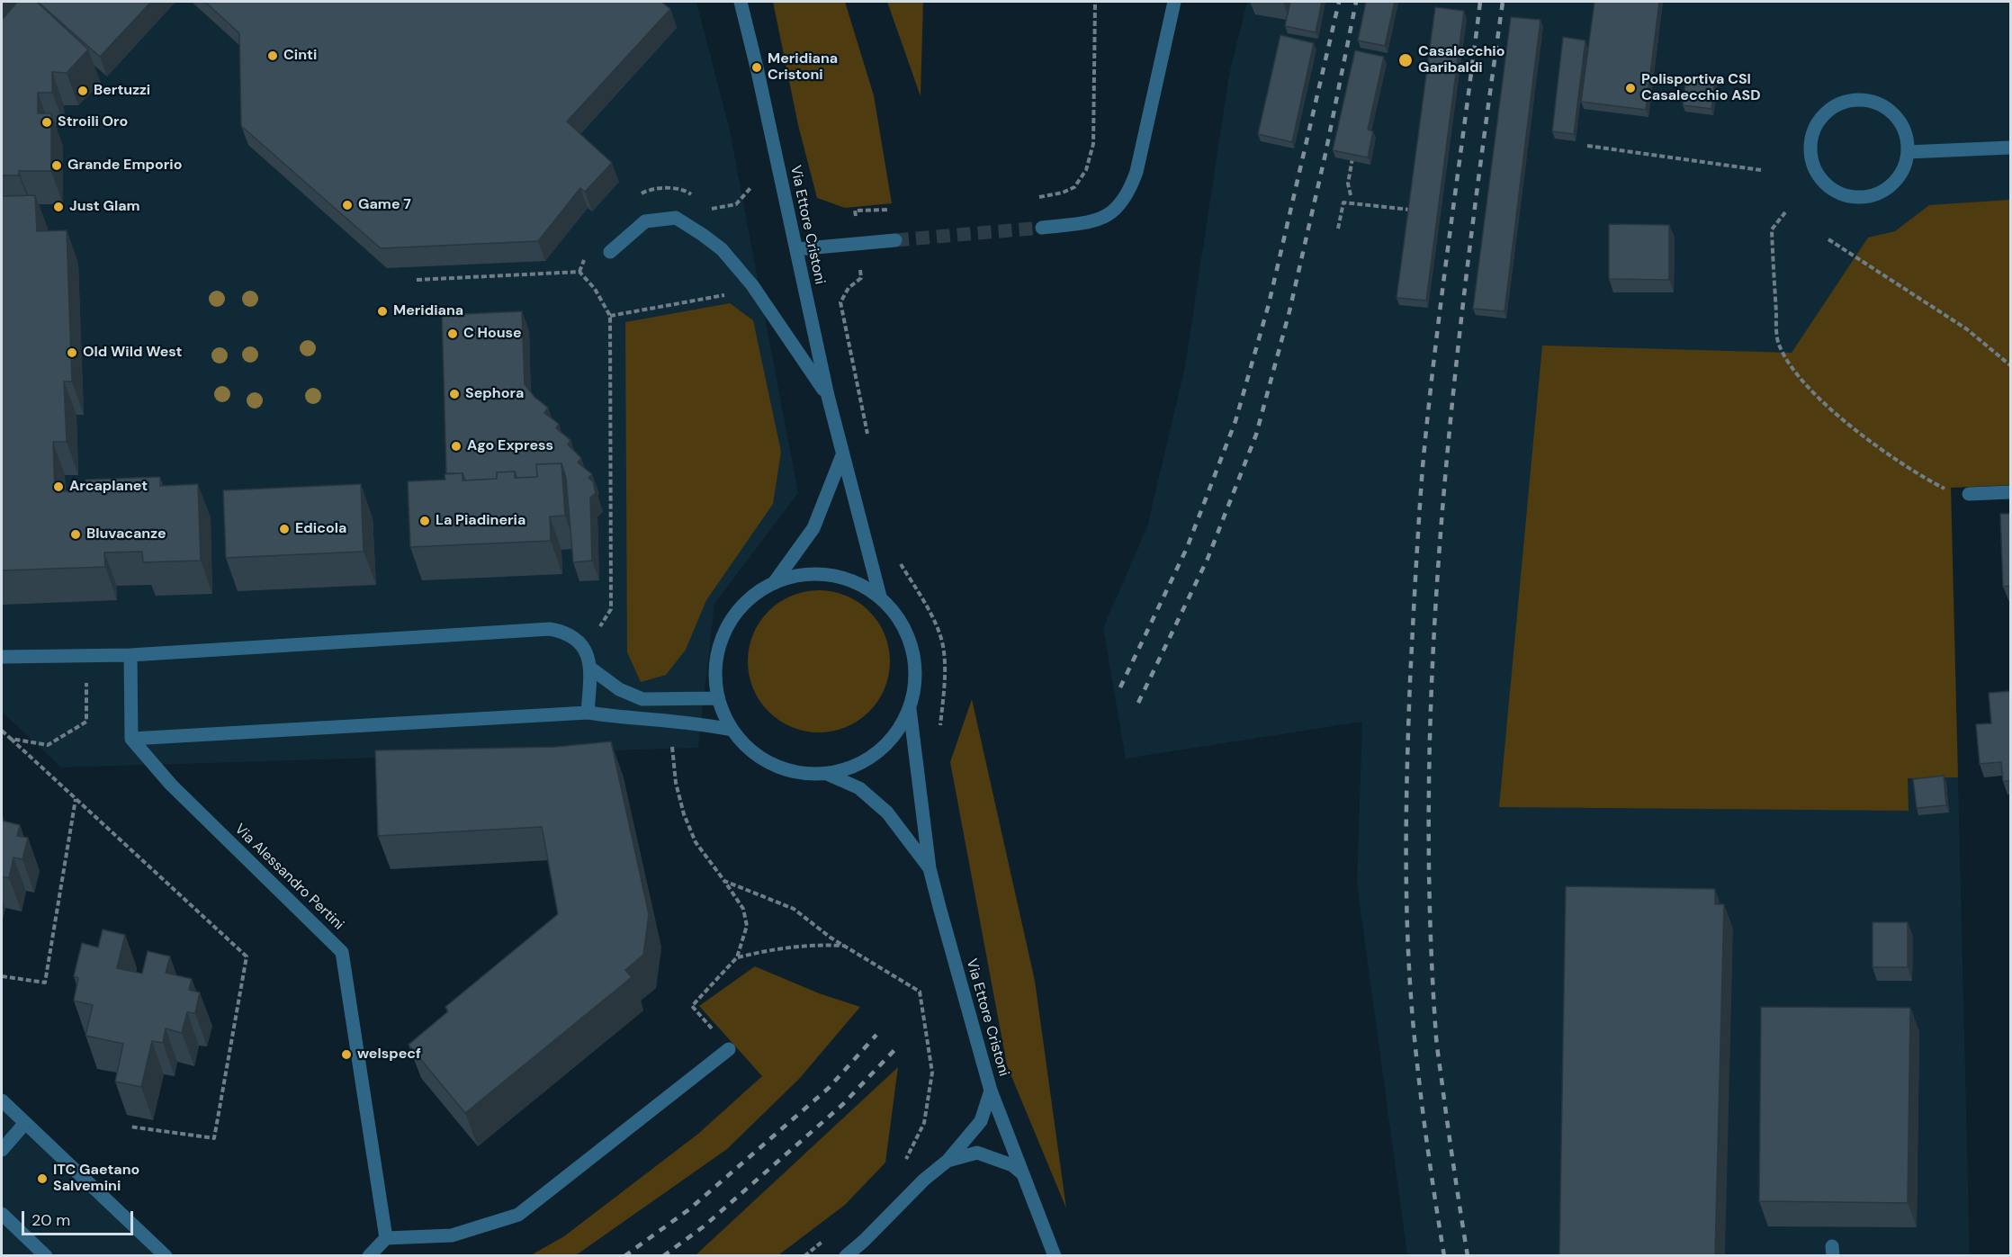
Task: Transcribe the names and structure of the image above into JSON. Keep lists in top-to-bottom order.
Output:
{
  "streets": {
    "street": ["Via Ettore Cristoni", "Via Alessandro Pertini"]
  },
  "places": [
    "Cinti",
    "Casalecchio Garibaldi",
    "Meridiana Cristoni",
    "Polisportiva CSI Casalecchio ASD",
    "Bertuzzi",
    "Stroili Oro",
    "Grande Emporio",
    "Game 7",
    "Just Glam",
    "Meridiana",
    "C House",
    "Old Wild West",
    "Sephora",
    "Ago Express",
    "Arcaplanet",
    "La Piadineria",
    "Edicola",
    "Bluvacanze",
    "welspecf",
    "ITC Gaetano Salvemini"
  ],
  "scale_bar": "20 m"
}
